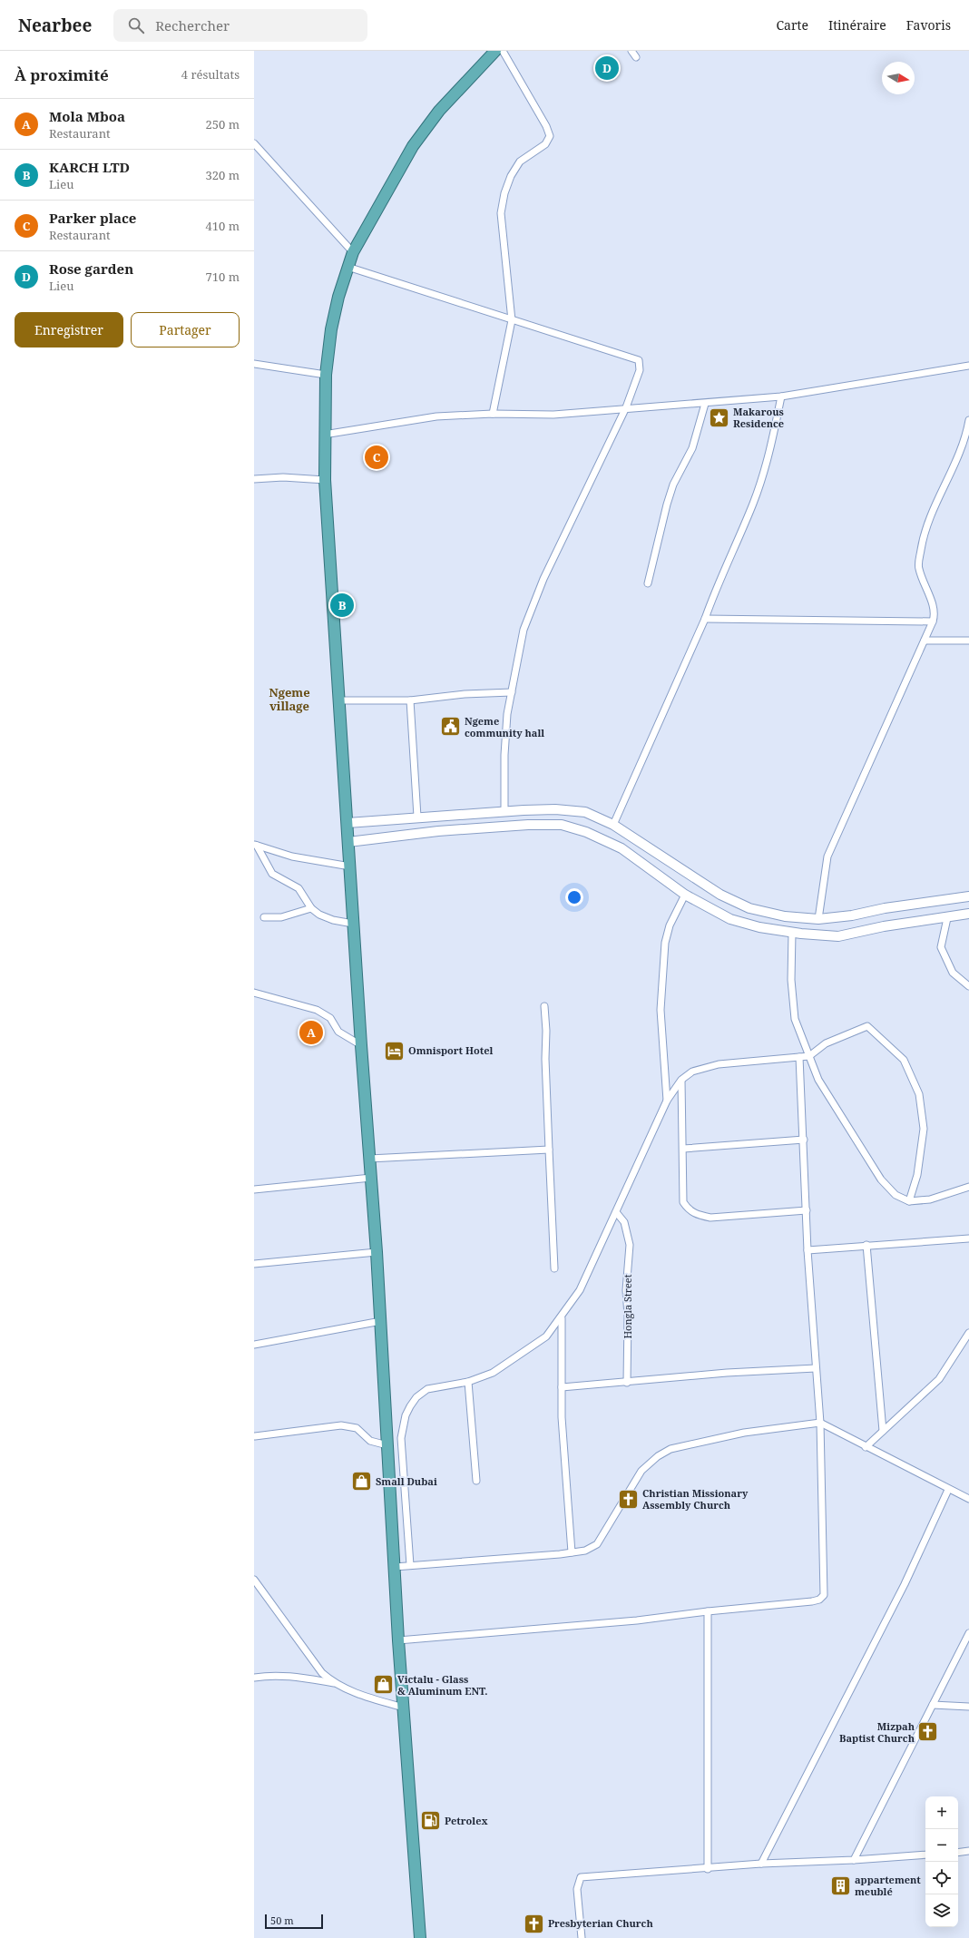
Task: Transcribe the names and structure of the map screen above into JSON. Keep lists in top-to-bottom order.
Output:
{
  "streets": {
    "street": ["Hongla Street"]
  },
  "districts": ["Ngeme village"],
  "places": {
    "place": ["Makarous Residence"],
    "public building": ["Ngeme community hall"],
    "hotel": ["Omnisport Hotel"],
    "shop": ["Small Dubai", "Victalu - Glass & Aluminum ENT."],
    "church": ["Christian Missionary Assembly Church", "Mizpah Baptist Church", "Presbyterian Church"],
    "fuel station": ["Petrolex"],
    "building": ["appartement meublé"]
  },
  "scale_bar": "50 m",
  "north": "right",
  "page": {
    "header": "Nearbee",
    "search": "Rechercher",
    "nav": ["Carte", "Itinéraire", "Favoris"],
    "heading": ["À proximité", "4 résultats"],
    "pins": [
      "D",
      "C",
      "B",
      "A"
    ],
    "list": [
      {
        "mark": "A",
        "name": "Mola Mboa",
        "note": "Restaurant",
        "value": "250 m"
      },
      {
        "mark": "B",
        "name": "KARCH LTD",
        "note": "Lieu",
        "value": "320 m"
      },
      {
        "mark": "C",
        "name": "Parker place",
        "note": "Restaurant",
        "value": "410 m"
      },
      {
        "mark": "D",
        "name": "Rose garden",
        "note": "Lieu",
        "value": "710 m"
      }
    ],
    "buttons": ["Enregistrer", "Partager"],
    "map_buttons": ["+", "−"],
    "scale": "50 m"
  }
}
